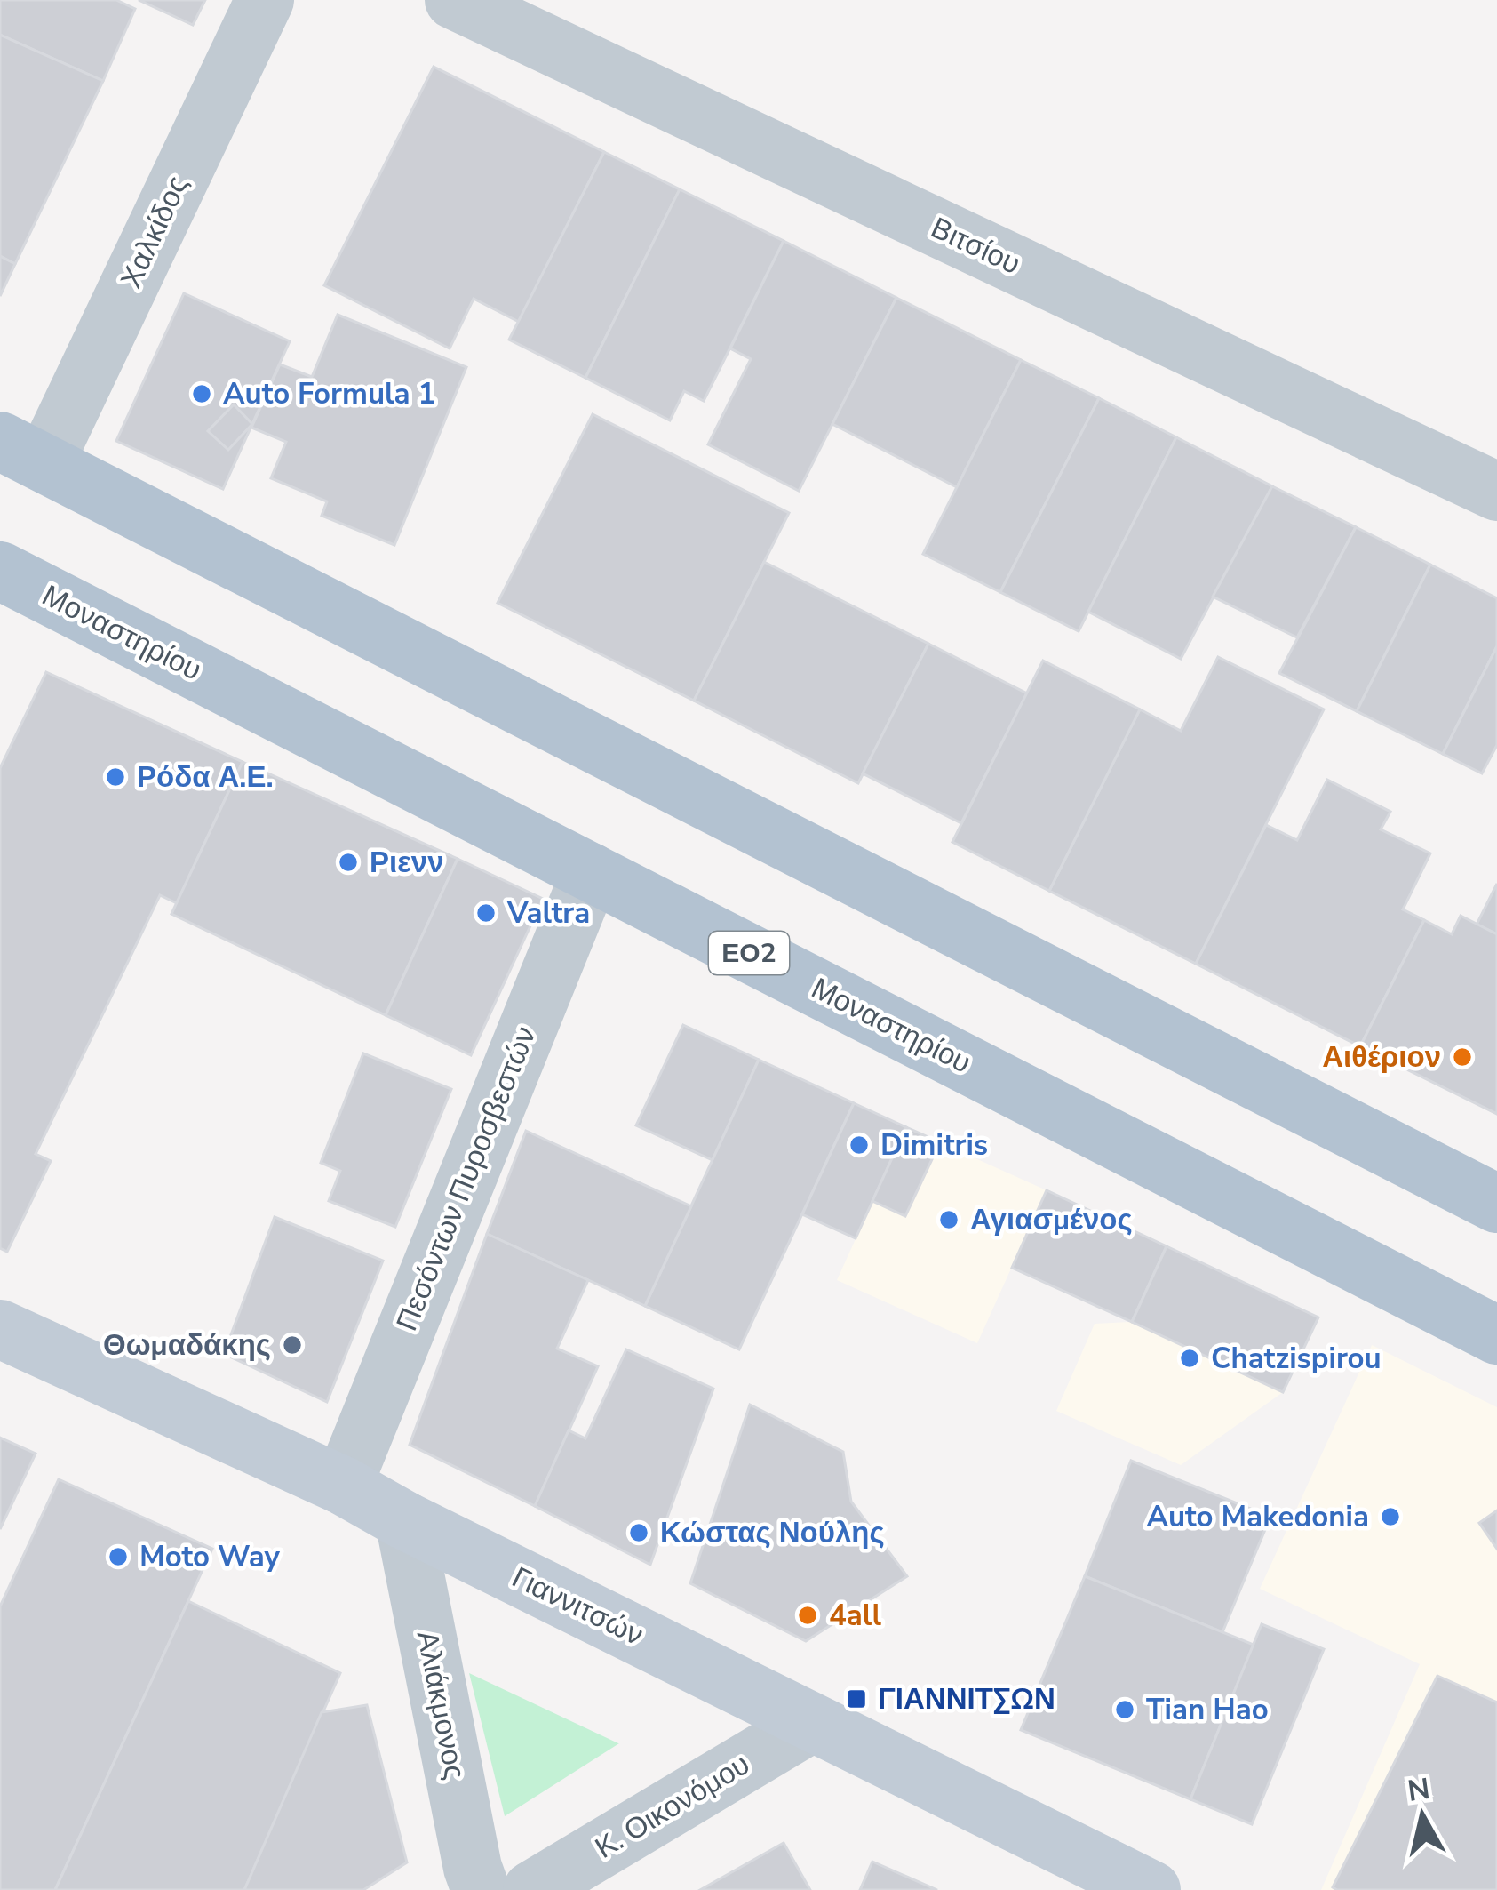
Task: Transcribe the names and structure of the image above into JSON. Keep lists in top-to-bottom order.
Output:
{
  "streets": {
    "main road": ["Μοναστηρίου", "ΕΟ2", "Γιαννιτσών"],
    "street": [
      "Χαλκίδος",
      "Βιτσίου",
      "Πεσόντων Πυροσβεστών",
      "Αλιάκμονος",
      "Κ. Οικονόμου"
    ]
  },
  "crossings": [
    ["Μοναστηρίου", "Πεσόντων Πυροσβεστών"],
    ["Πεσόντων Πυροσβεστών", "Γιαννιτσών"],
    ["Γιαννιτσών", "Αλιάκμονος"],
    ["Γιαννιτσών", "Κ. Οικονόμου"]
  ],
  "places": {
    "other": [
      "Auto Formula 1",
      "Ρόδα Α.Ε.",
      "Ριενν",
      "Valtra",
      "Αιθέριον",
      "Dimitris",
      "Αγιασμένος",
      "Θωμαδάκης",
      "Chatzispirou",
      "Auto Makedonia",
      "Κώστας Νούλης",
      "Moto Way",
      "4all",
      "Tian Hao"
    ],
    "transit": ["ΓΙΑΝΝΙΤΣΩΝ"]
  },
  "north": "top"
}
